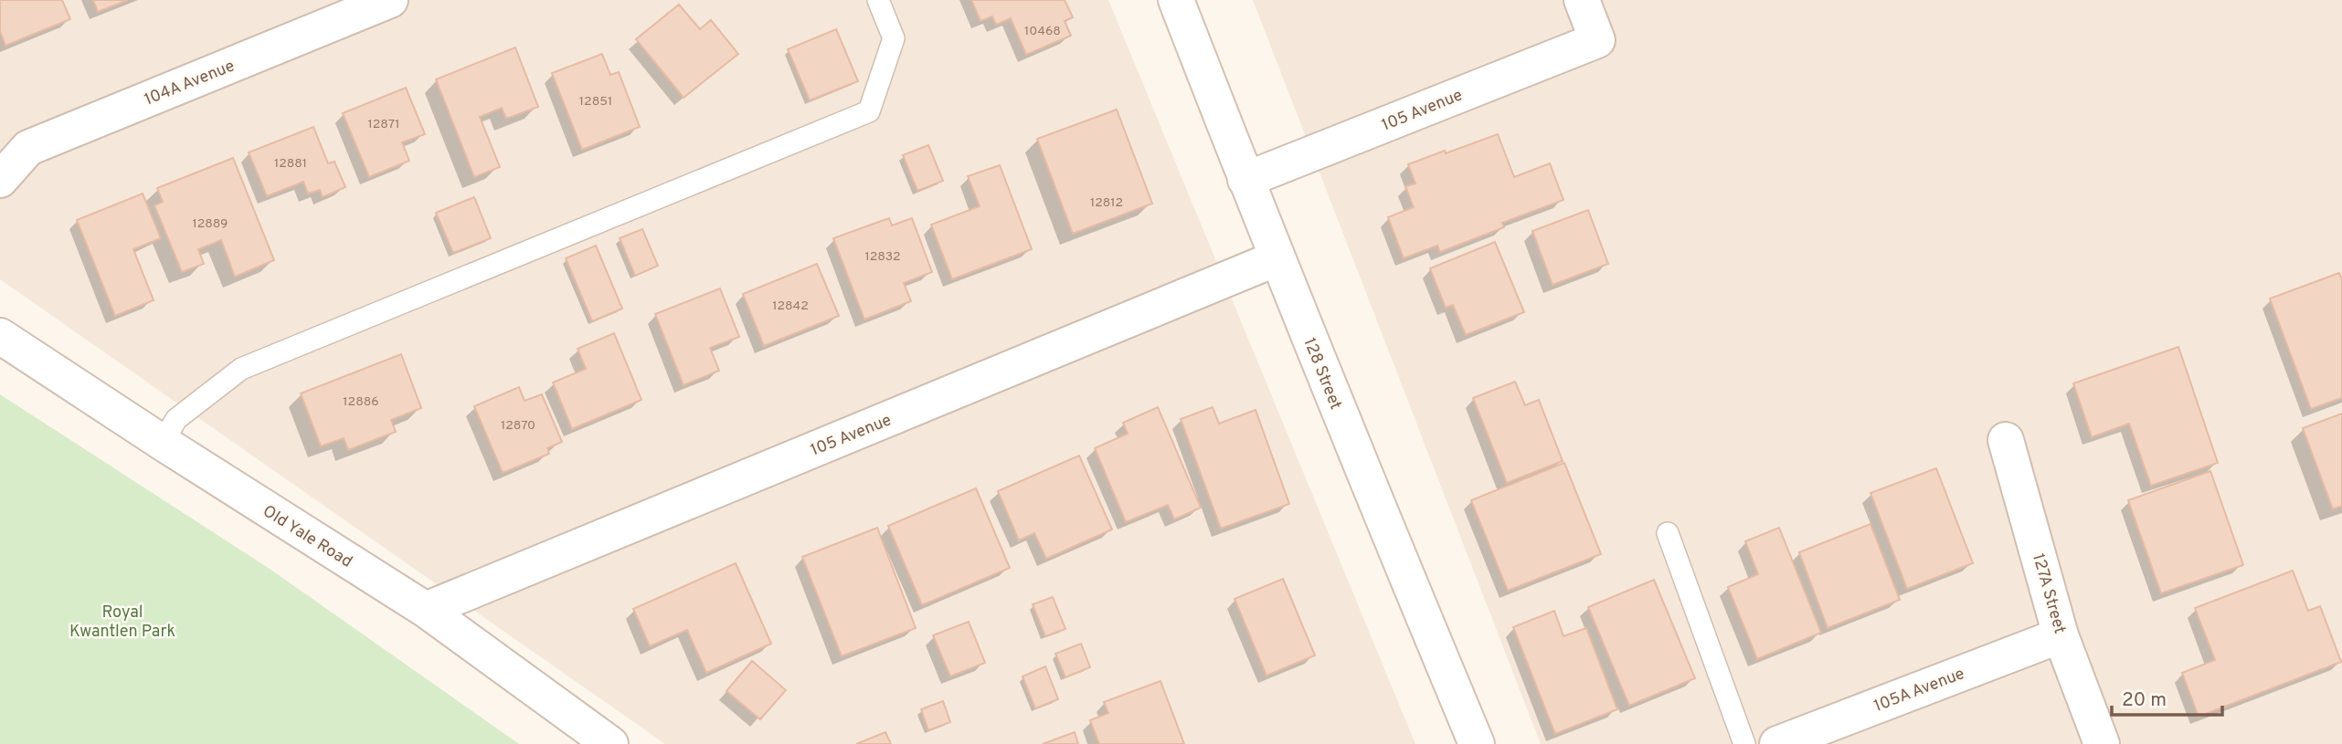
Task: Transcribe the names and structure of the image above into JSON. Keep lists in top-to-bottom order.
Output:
{
  "streets": {
    "street": [
      "104A Avenue",
      "105 Avenue",
      "128 Street",
      "Old Yale Road",
      "127A Street",
      "105A Avenue"
    ]
  },
  "crossings": [
    ["105 Avenue", "128 Street"],
    ["105 Avenue", "Old Yale Road"],
    ["127A Street", "105A Avenue"]
  ],
  "parks": ["Royal Kwantlen Park"],
  "house_numbers": [
    "10468",
    "12851",
    "12871",
    "12881",
    "12812",
    "12889",
    "12832",
    "12842",
    "12886",
    "12870"
  ],
  "scale_bar": "20 m"
}
